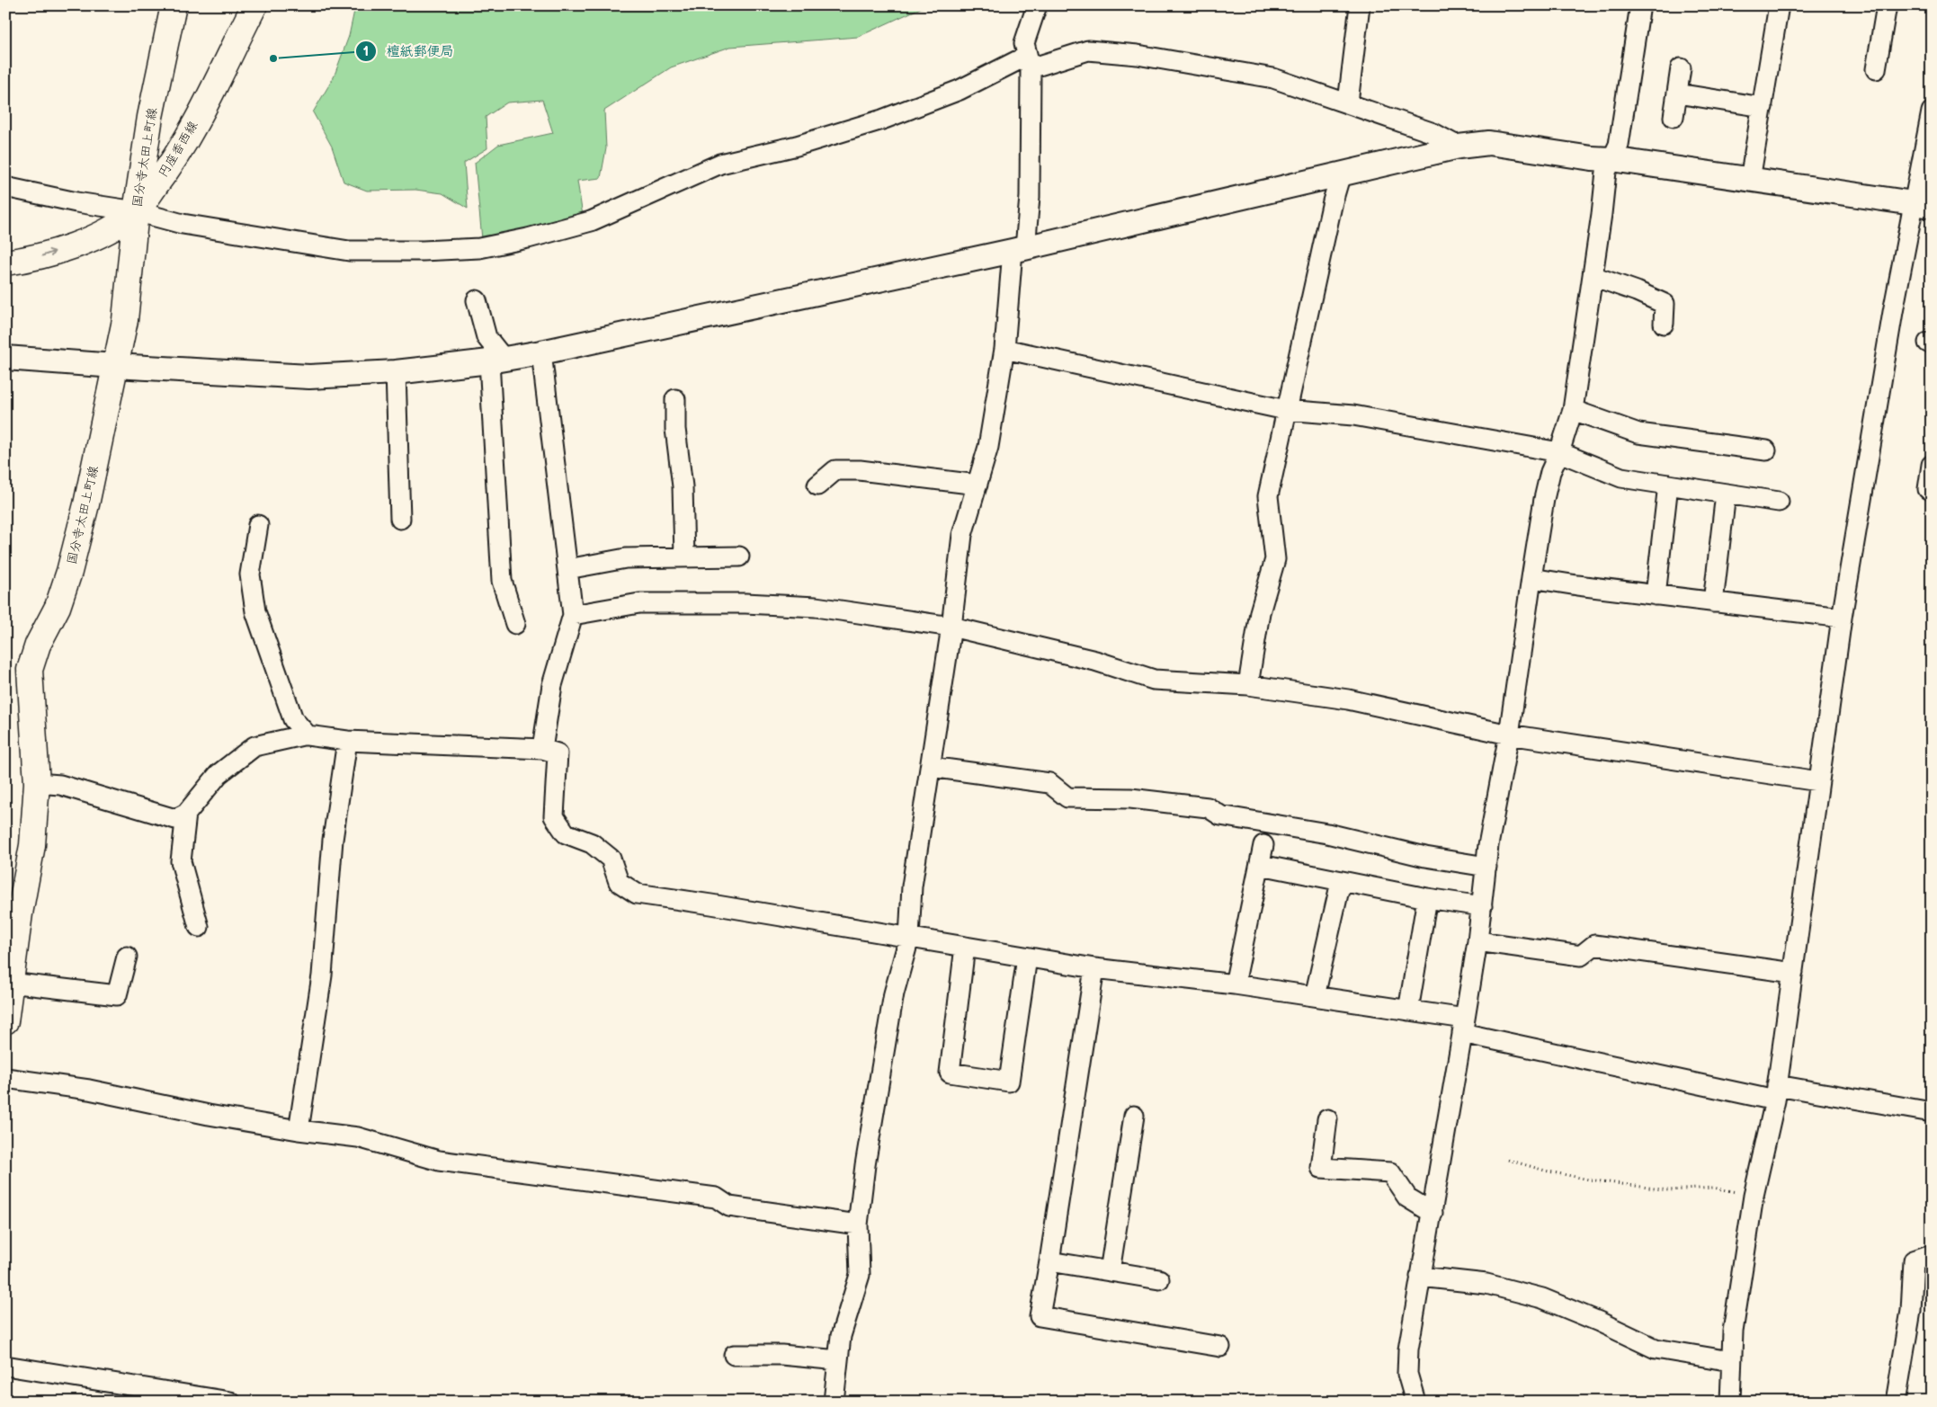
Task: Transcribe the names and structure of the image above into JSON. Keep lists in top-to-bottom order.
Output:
{
  "streets": {
    "main road": ["円座香西線", "国分寺太田上町線"]
  },
  "crossings": [
    ["円座香西線", "国分寺太田上町線"]
  ],
  "one_way": ["円座香西線"],
  "places": ["檀紙郵便局"]
}
